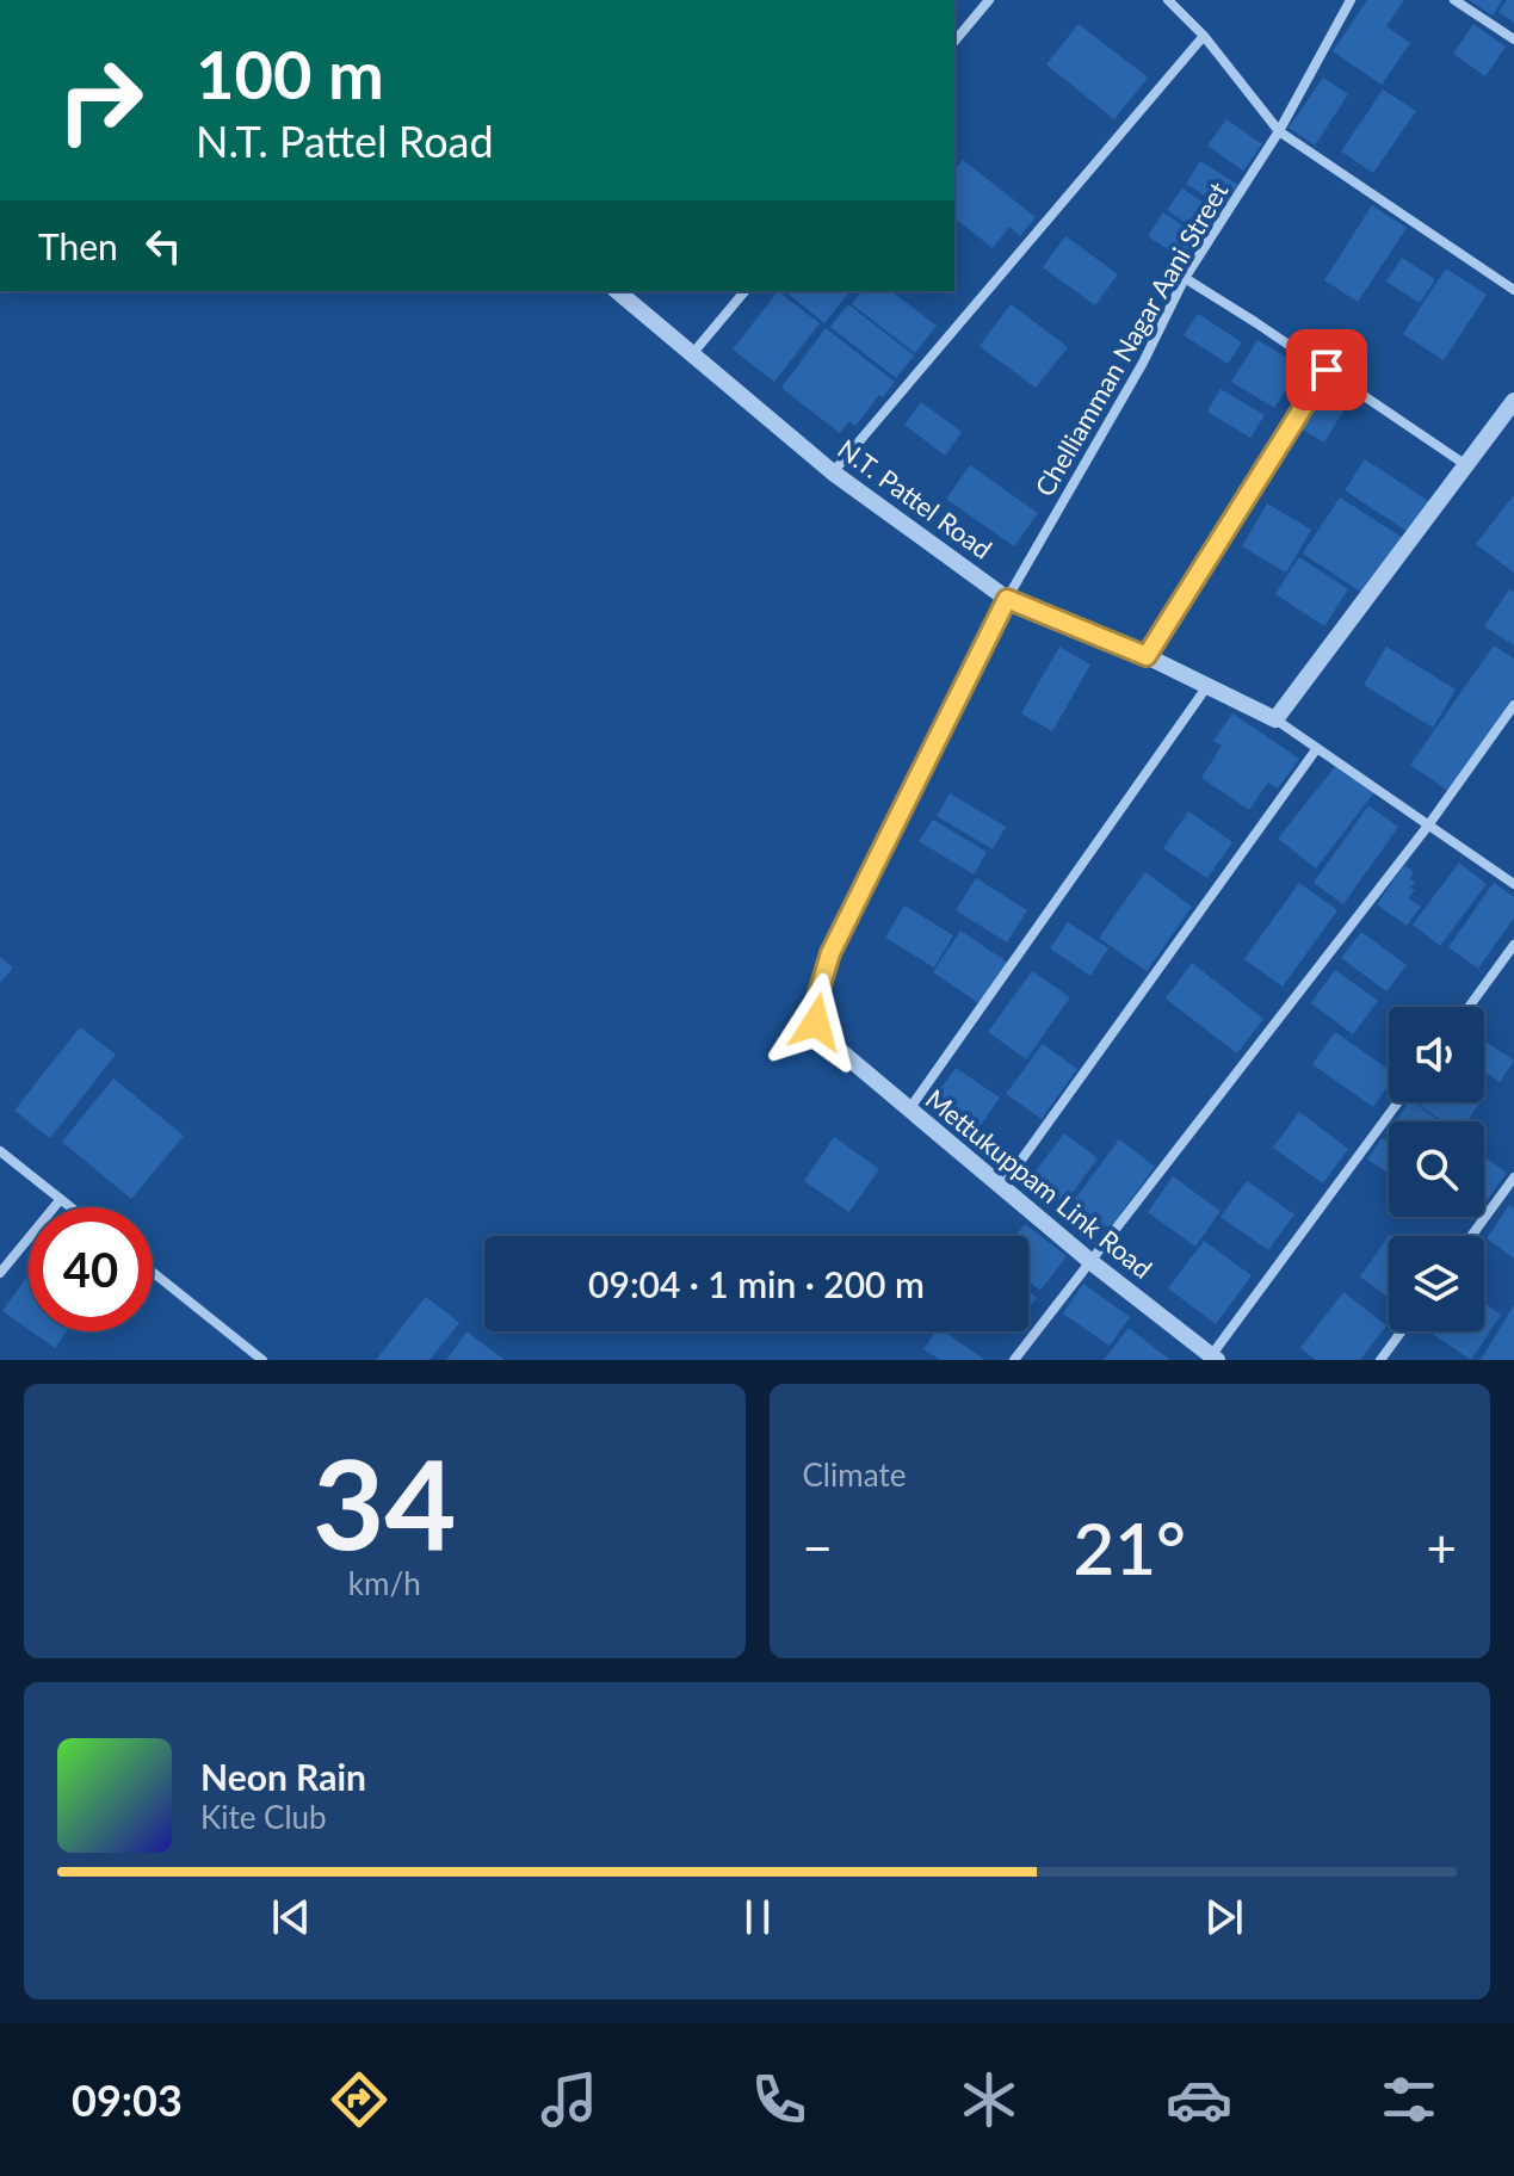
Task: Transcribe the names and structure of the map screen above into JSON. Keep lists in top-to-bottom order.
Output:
{
  "streets": {
    "street": ["Chelliamman Nagar Aani Street", "N.T. Pattel Road", "Mettukuppam Link Road"]
  },
  "crossings": [
    ["Chelliamman Nagar Aani Street", "N.T. Pattel Road"],
    ["Chelliamman Nagar Aani Street", "Mettukuppam Link Road"],
    ["N.T. Pattel Road", "Mettukuppam Link Road"]
  ],
  "page": {
    "turn": ["100 m", "N.T. Pattel Road"],
    "then": "Then",
    "limit": "40",
    "trip": "09:04 · 1 min · 200 m",
    "tile": [
      ["34", "km/h"],
      "Climate"
    ],
    "heat": ["−", "21°", "+"],
    "song": ["Neon Rain", "Kite Club"],
    "tabs": "09:03"
  }
}
